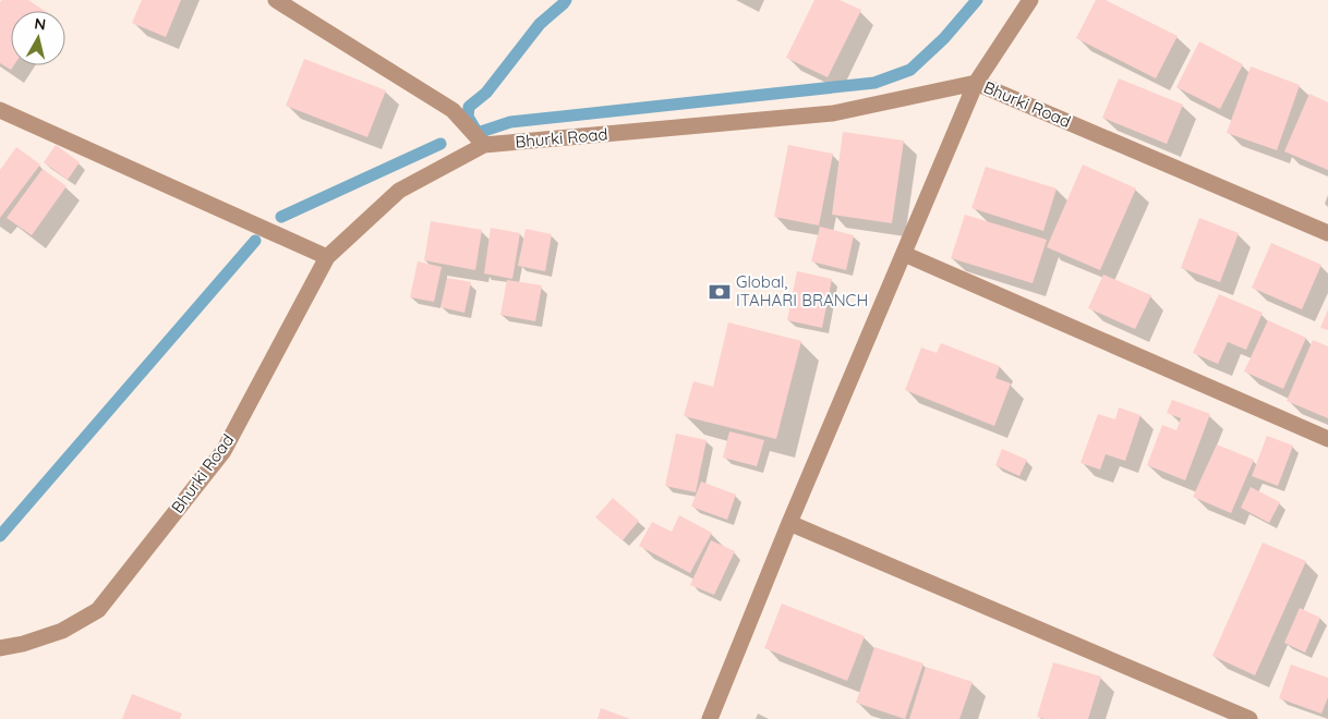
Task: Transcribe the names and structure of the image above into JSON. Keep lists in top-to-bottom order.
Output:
{
  "streets": {
    "street": ["Bhurki Road"]
  },
  "places": {
    "bank": ["Global, ITAHARI BRANCH"]
  },
  "north": "top"
}
